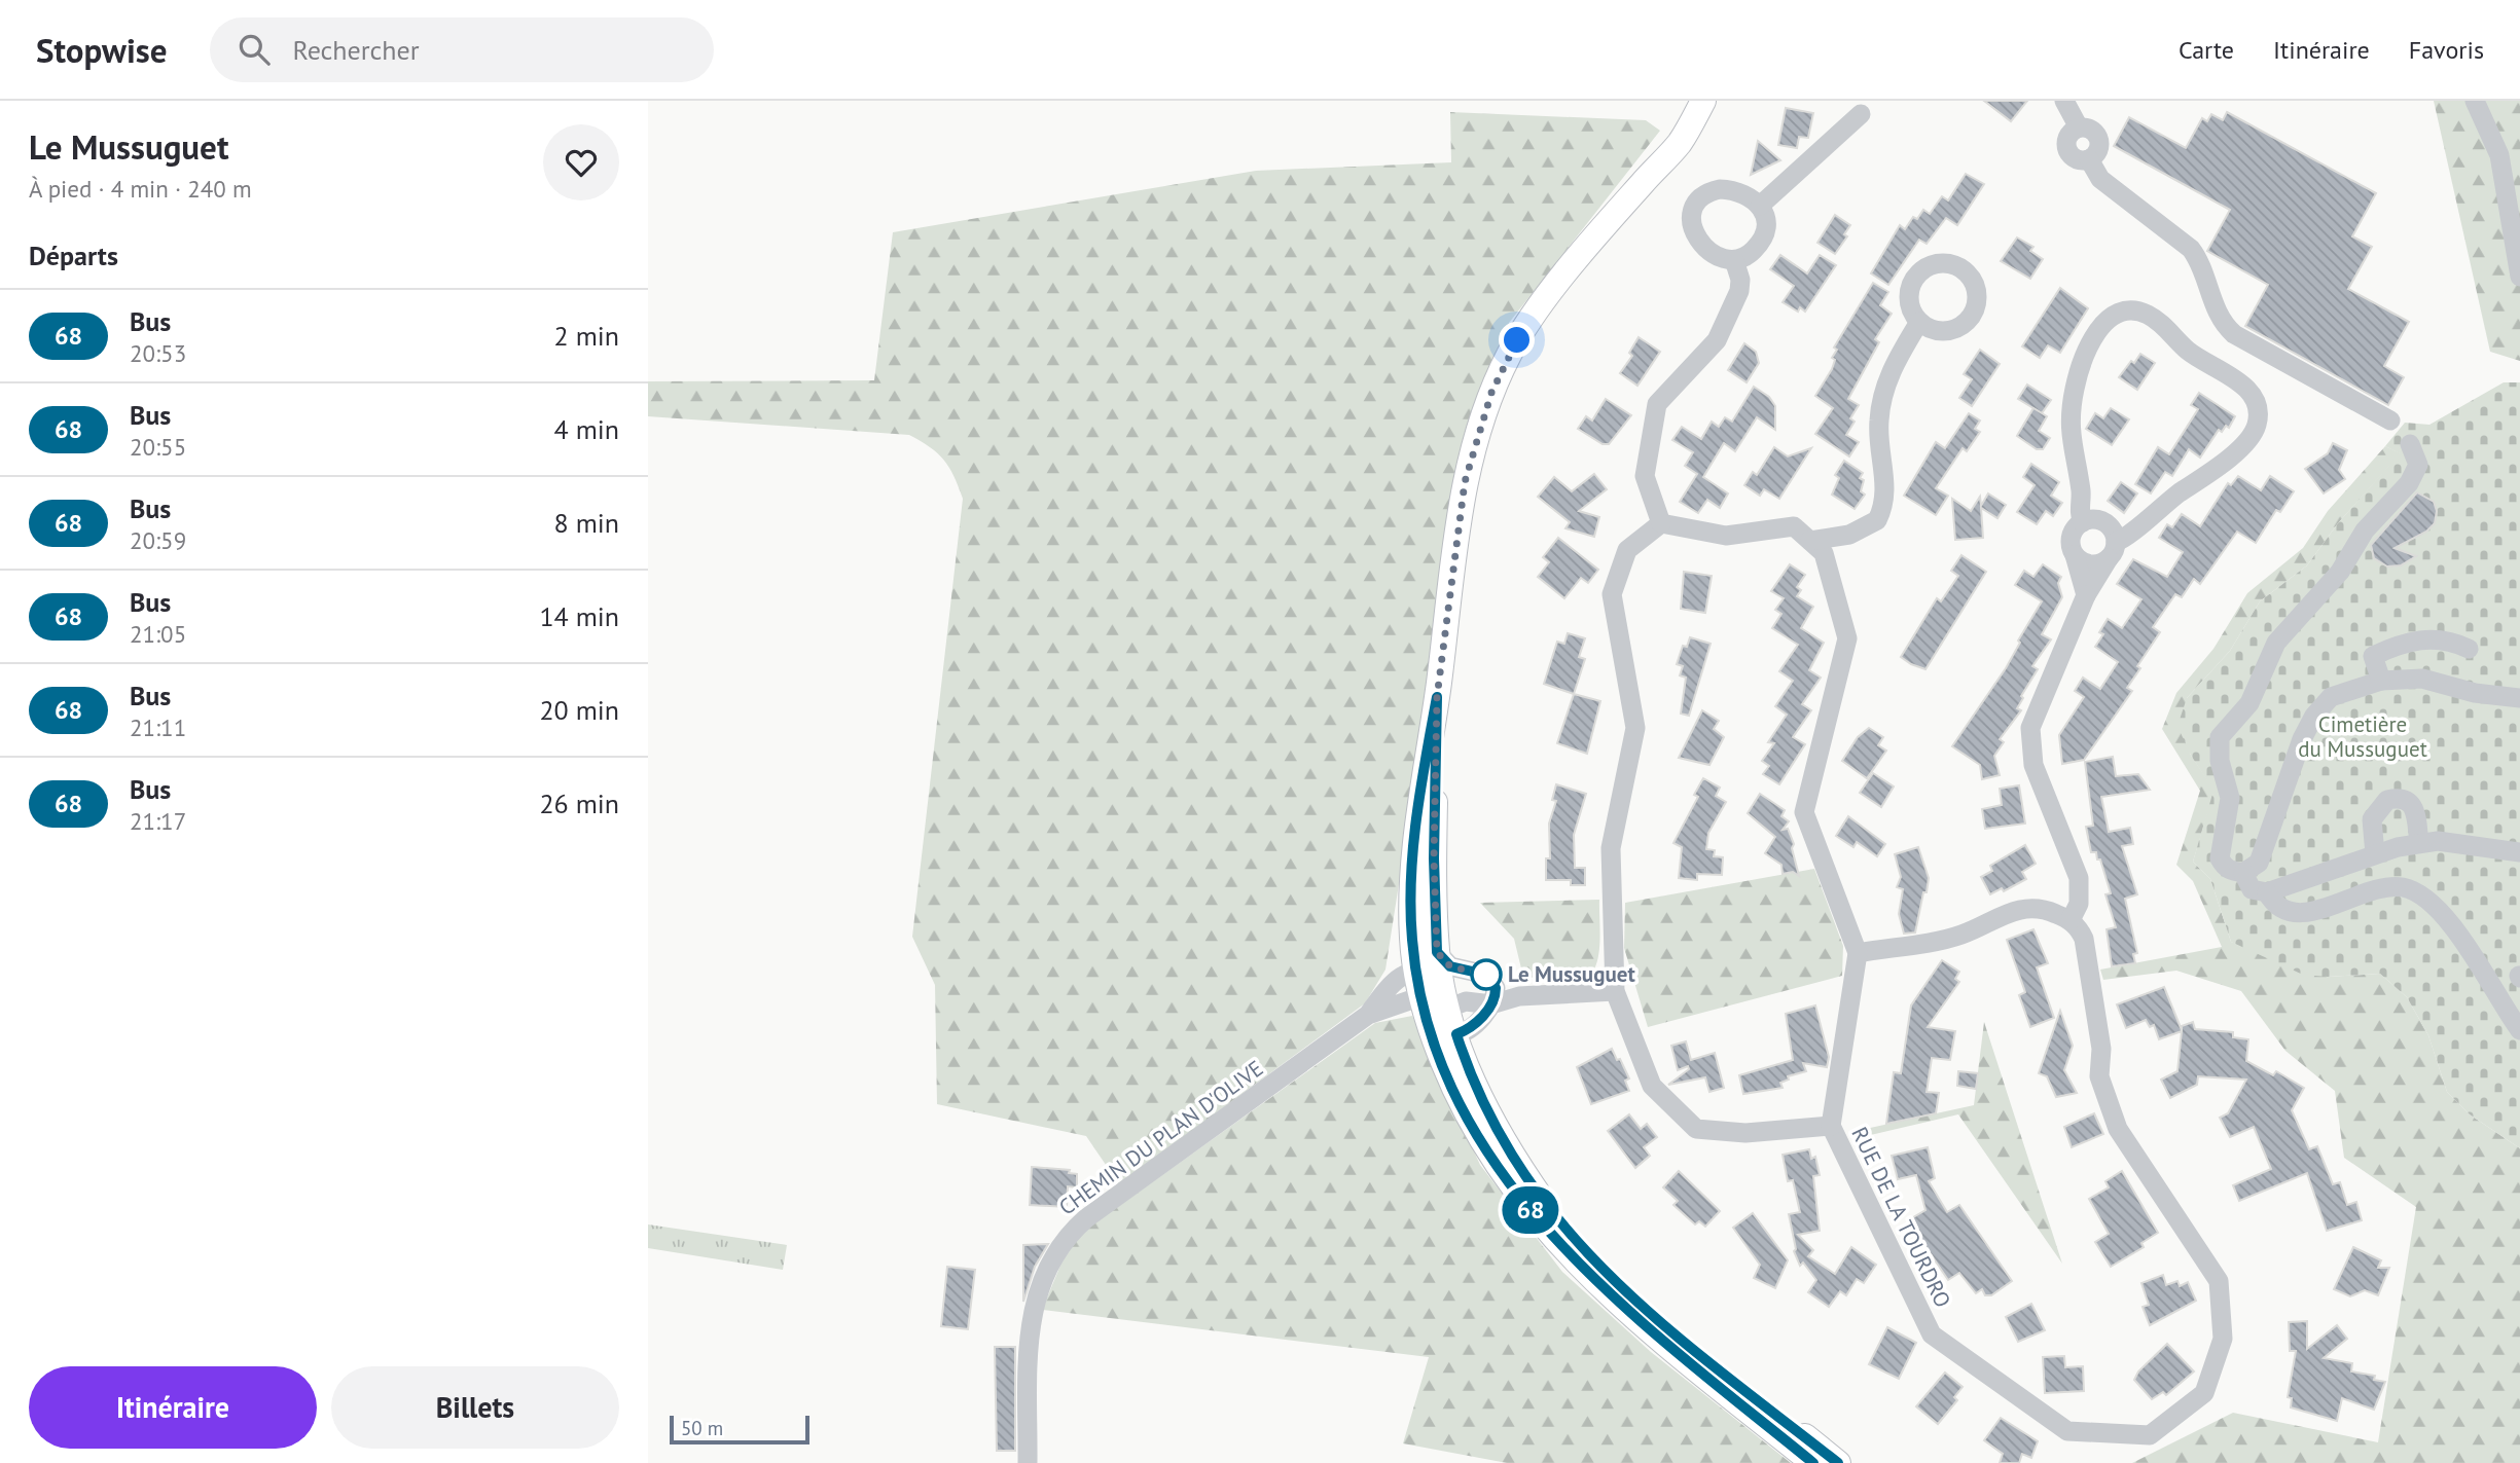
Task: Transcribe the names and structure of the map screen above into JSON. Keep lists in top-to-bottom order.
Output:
{
  "streets": {
    "street": ["CHEMIN DU PLAN D'OLIVE", "RUE DE LA TOURDRO"]
  },
  "parks": ["Cimetière du Mussuguet"],
  "places": ["Le Mussuguet"],
  "lines": ["bus line 68"],
  "scale_bar": "50 m",
  "page": {
    "header": "Stopwise",
    "search": "Rechercher",
    "nav": ["Carte", "Itinéraire", "Favoris"],
    "heading": [
      ["Le Mussuguet", "À pied · 4 min · 240 m"],
      "Départs"
    ],
    "on_map": "68",
    "list": [
      {
        "mark": "68",
        "name": "Bus",
        "note": "20:53",
        "value": "2 min"
      },
      {
        "mark": "68",
        "name": "Bus",
        "note": "20:55",
        "value": "4 min"
      },
      {
        "mark": "68",
        "name": "Bus",
        "note": "20:59",
        "value": "8 min"
      },
      {
        "mark": "68",
        "name": "Bus",
        "note": "21:05",
        "value": "14 min"
      },
      {
        "mark": "68",
        "name": "Bus",
        "note": "21:11",
        "value": "20 min"
      },
      {
        "mark": "68",
        "name": "Bus",
        "note": "21:17",
        "value": "26 min"
      }
    ],
    "buttons": ["Itinéraire", "Billets"],
    "scale": "50 m"
  }
}
